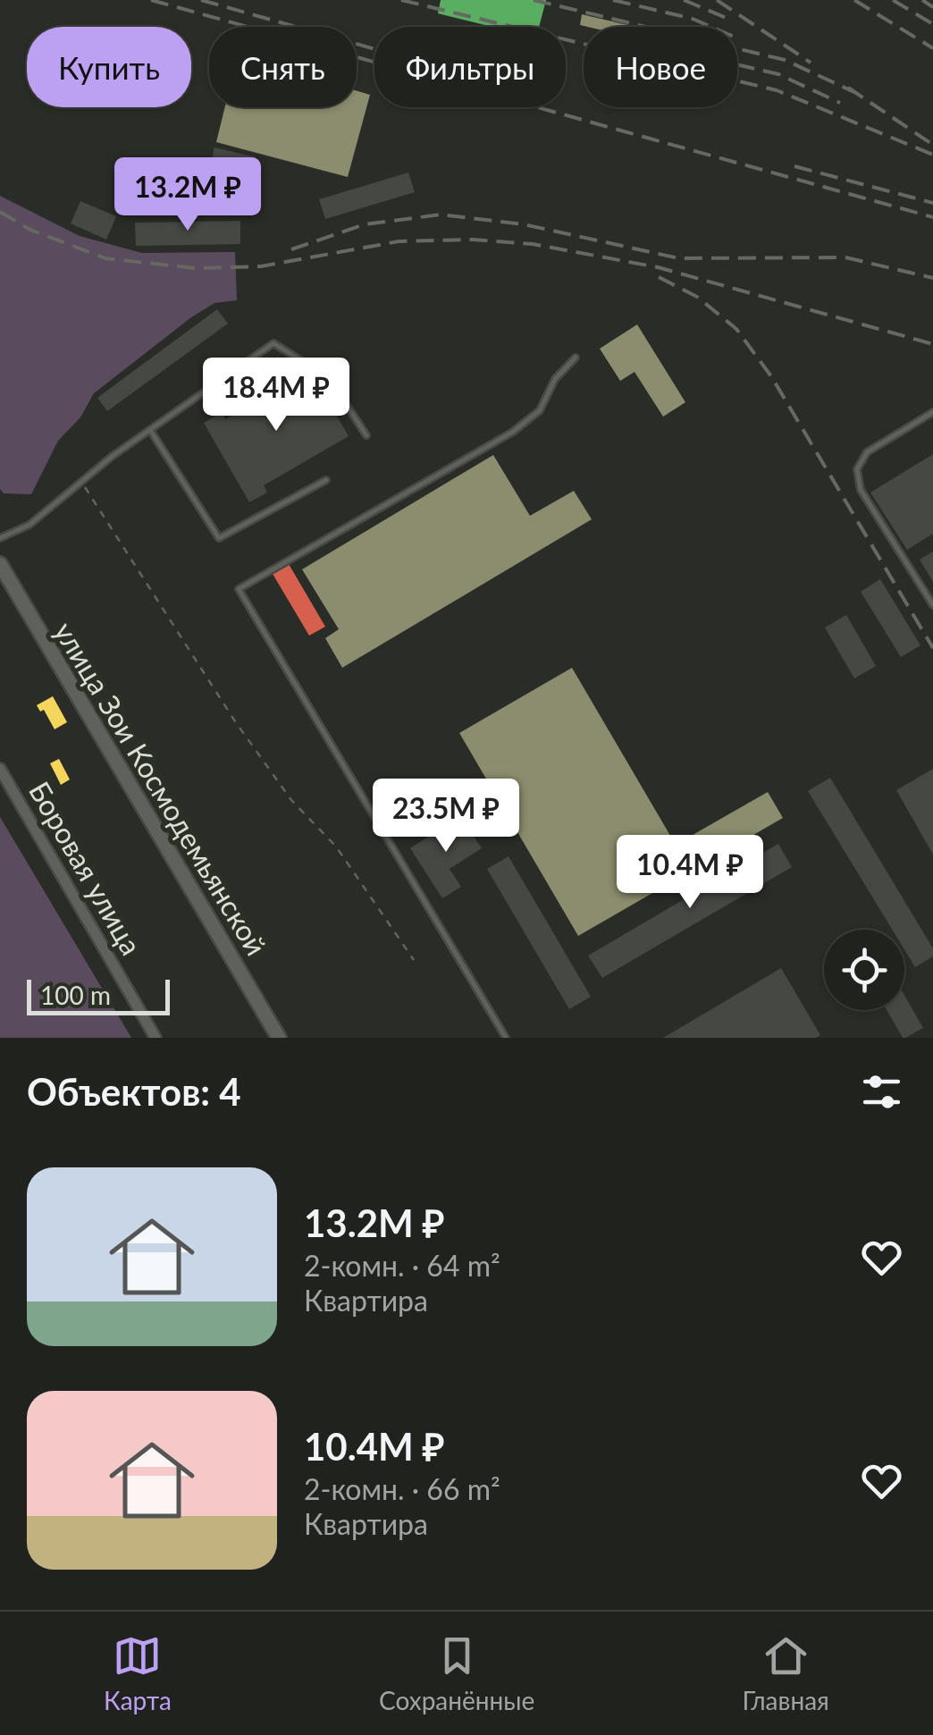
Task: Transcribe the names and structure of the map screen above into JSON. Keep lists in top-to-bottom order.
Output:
{
  "streets": {
    "main road": ["улица Зои Космодемьянской"],
    "street": ["Боровая улица"]
  },
  "scale_bar": "100 m",
  "page": {
    "chip": [
      "Купить",
      "Снять",
      "Фильтры",
      "Новое"
    ],
    "price": [
      "13.2M ₽",
      "18.4M ₽",
      "23.5M ₽",
      "10.4M ₽"
    ],
    "scale": "100 m",
    "heading": "Объектов: 4",
    "list": [
      {
        "name": "13.2M ₽",
        "note": "2-комн. · 64 m² · Квартира"
      },
      {
        "name": "10.4M ₽",
        "note": "2-комн. · 66 m² · Квартира"
      }
    ],
    "tabs": ["Карта", "Сохранённые", "Главная"]
  }
}
